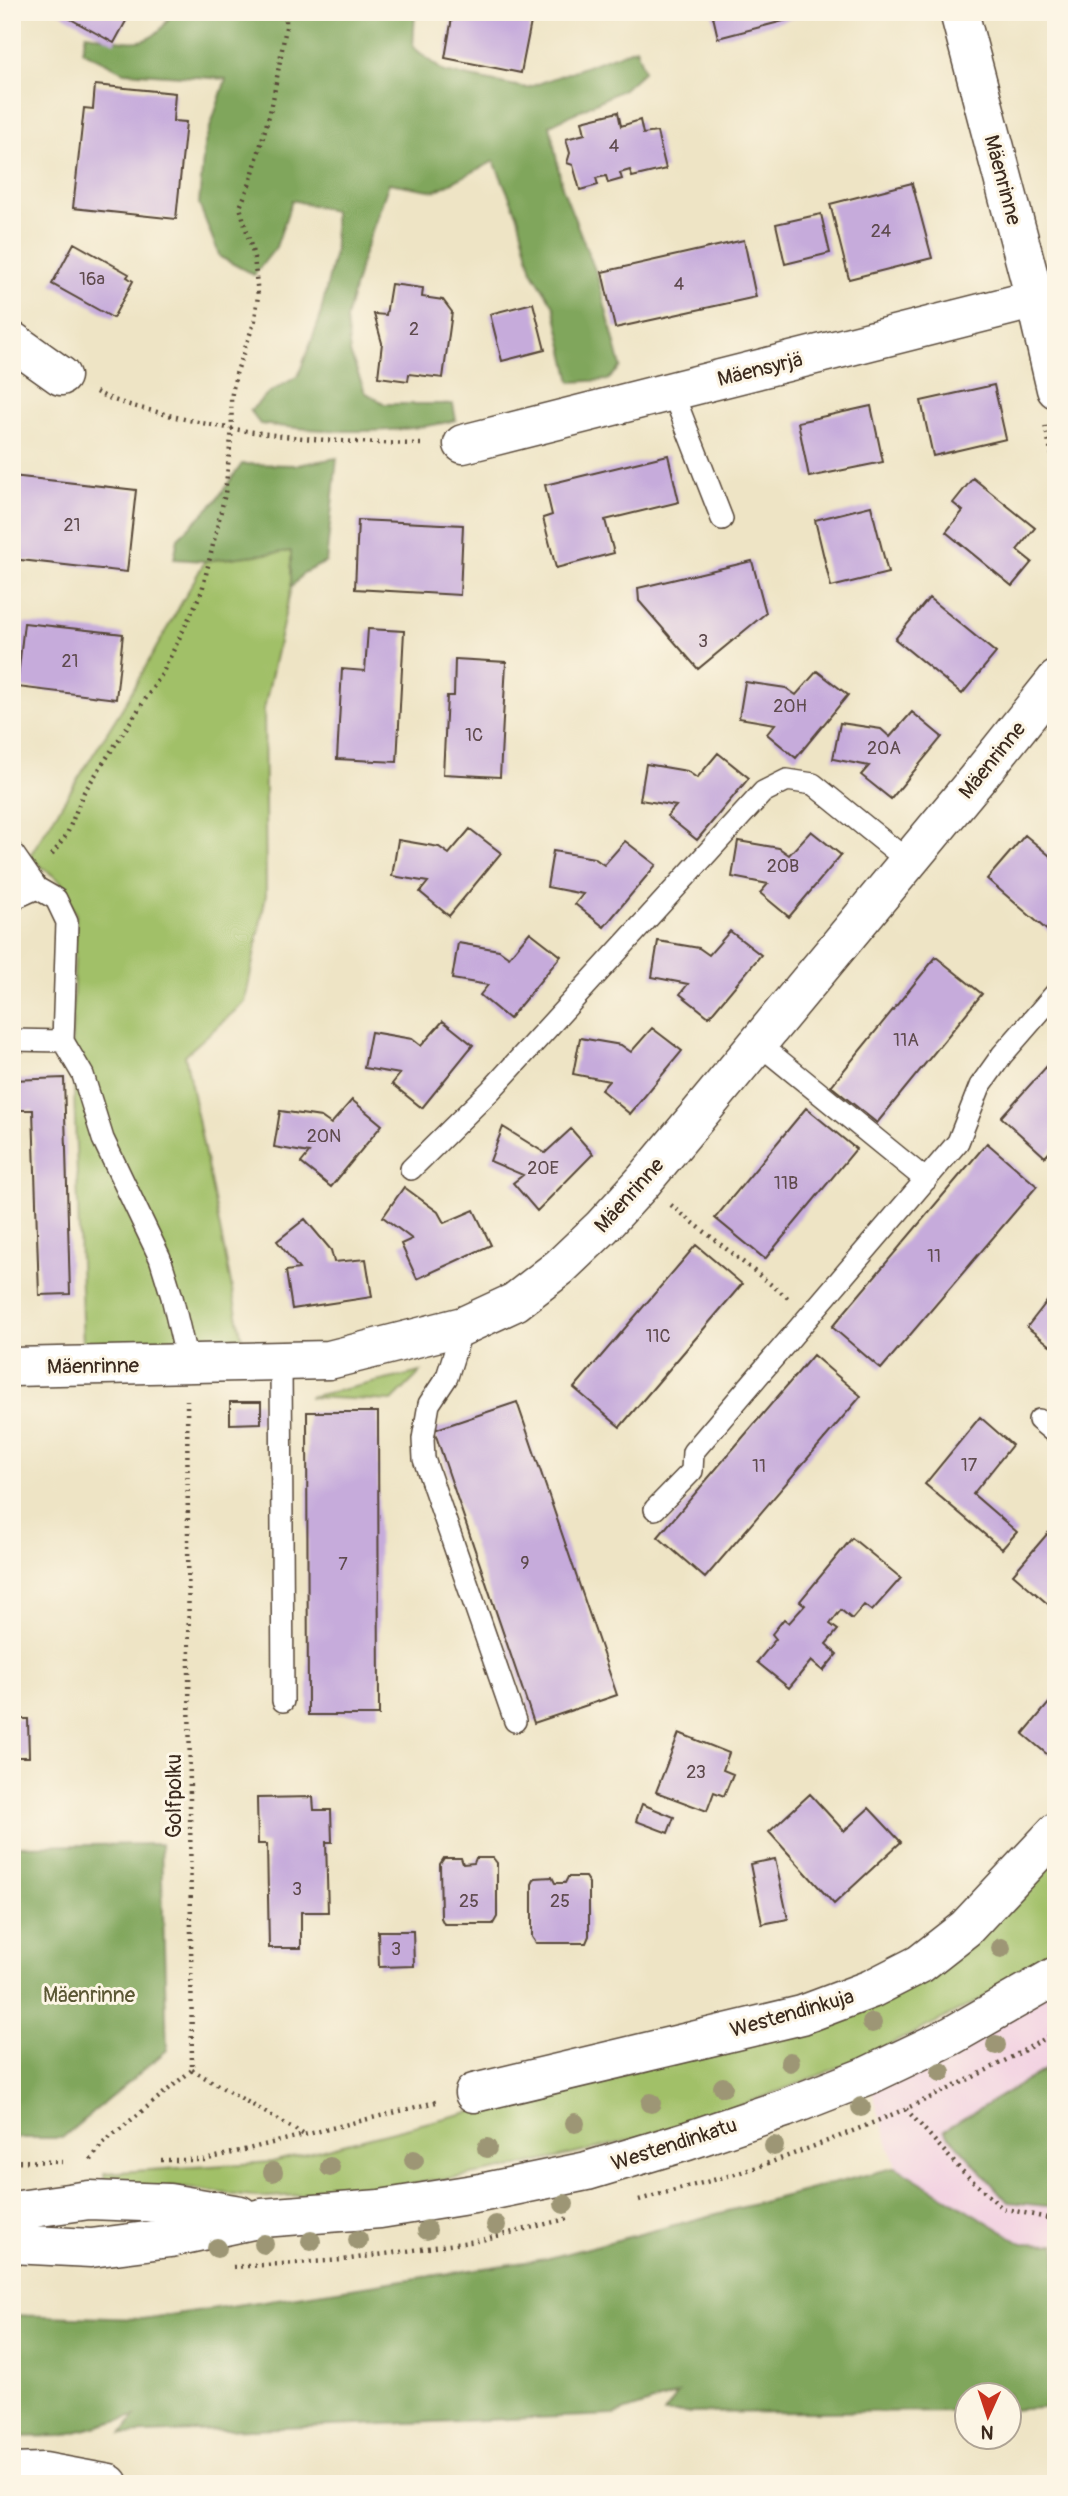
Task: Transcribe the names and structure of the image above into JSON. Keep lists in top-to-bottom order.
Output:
{
  "streets": {
    "main road": [
      "Mäenrinne",
      "Mäensyrjä",
      "Westendinkuja",
      "Westendinkatu"
    ],
    "path": ["Golfpolku"]
  },
  "crossings": [
    ["Mäenrinne", "Mäensyrjä"],
    ["Mäenrinne", "Golfpolku"]
  ],
  "parks": ["Mäenrinne"],
  "house_numbers": [
    "4",
    "24",
    "16a",
    "4",
    "2",
    "21",
    "3",
    "21",
    "20H",
    "1C",
    "20A",
    "20B",
    "11A",
    "20N",
    "20E",
    "11B",
    "11",
    "11C",
    "17",
    "11",
    "9",
    "7",
    "23",
    "3",
    "25",
    "25",
    "3"
  ],
  "north": "bottom"
}
